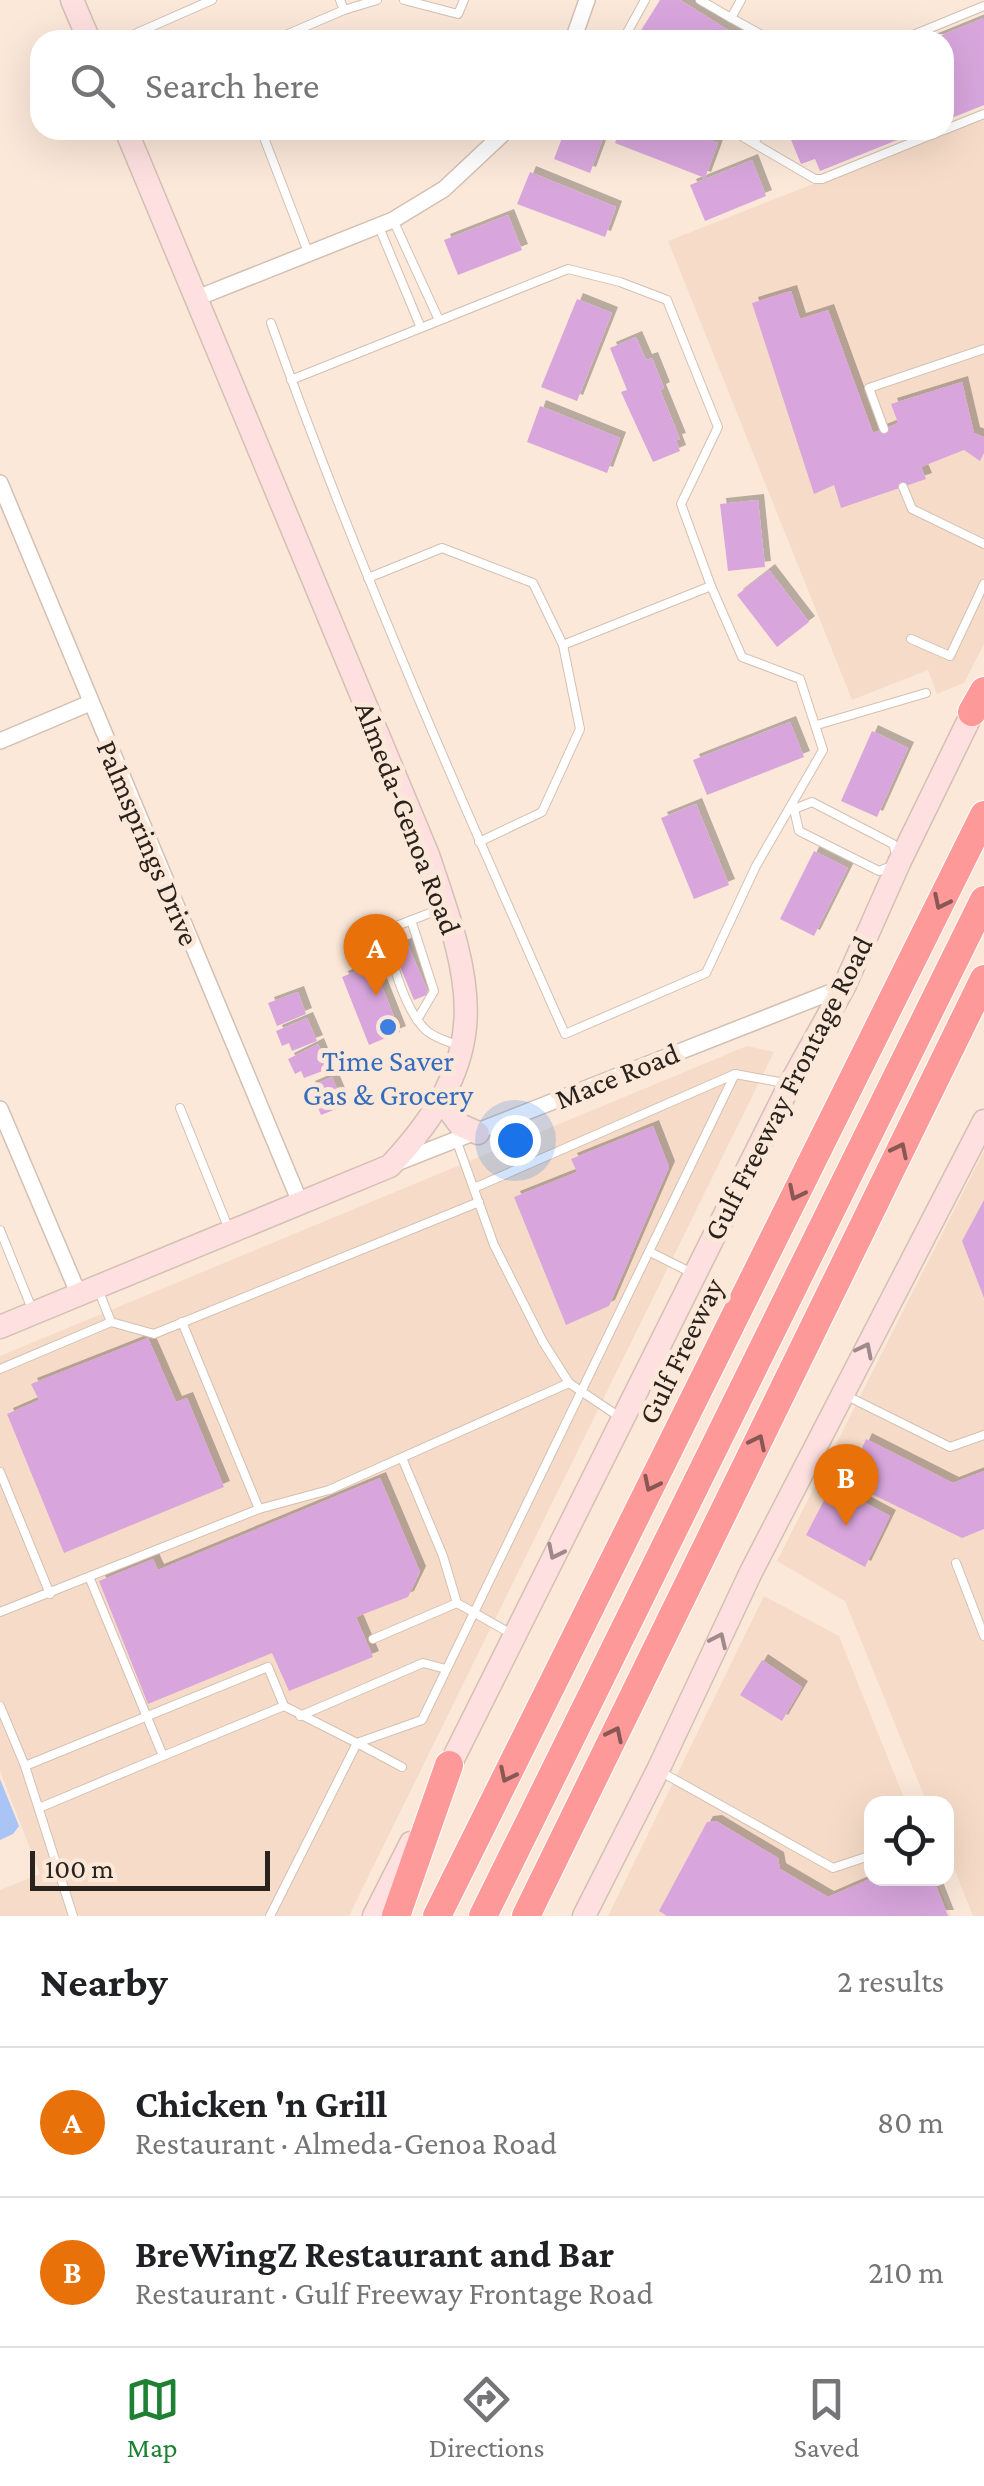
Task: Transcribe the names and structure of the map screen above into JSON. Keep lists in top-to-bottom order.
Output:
{
  "streets": {
    "highway": ["Gulf Freeway"],
    "main road": ["Almeda-Genoa Road", "Gulf Freeway Frontage Road"],
    "street": ["Palmsprings Drive", "Mace Road"]
  },
  "crossings": [
    ["Almeda-Genoa Road", "Palmsprings Drive"],
    ["Almeda-Genoa Road", "Mace Road"],
    ["Mace Road", "Gulf Freeway Frontage Road"]
  ],
  "places": ["Time Saver Gas & Grocery"],
  "scale_bar": "100 m",
  "page": {
    "search": "Search here",
    "pins": ["A", "B"],
    "scale": "100 m",
    "heading": ["Nearby", "2 results"],
    "list": [
      {
        "mark": "A",
        "name": "Chicken 'n Grill",
        "note": "Restaurant · Almeda-Genoa Road",
        "value": "80 m"
      },
      {
        "mark": "B",
        "name": "BreWingZ Restaurant and Bar",
        "note": "Restaurant · Gulf Freeway Frontage Road",
        "value": "210 m"
      }
    ],
    "nav": ["Map", "Directions", "Saved"]
  }
}
